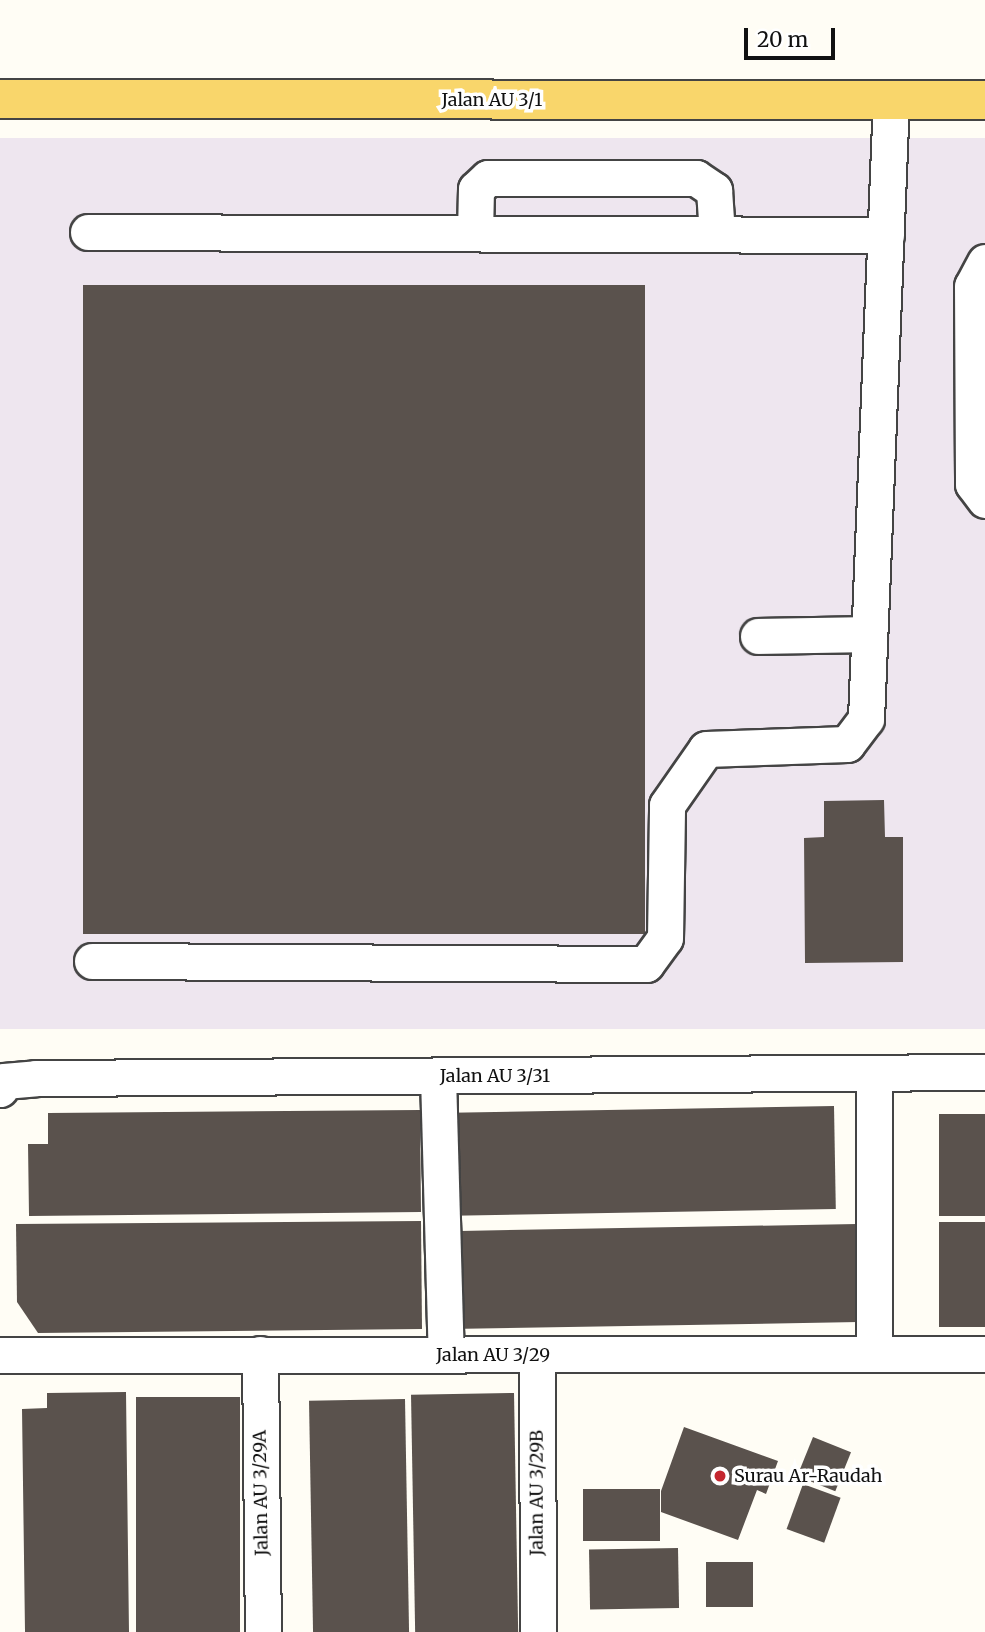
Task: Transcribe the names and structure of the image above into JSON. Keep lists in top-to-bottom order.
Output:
{
  "streets": {
    "main road": ["Jalan AU 3/1"],
    "street": [
      "Jalan AU 3/31",
      "Jalan AU 3/29",
      "Jalan AU 3/29A",
      "Jalan AU 3/29B"
    ]
  },
  "crossings": [
    ["Jalan AU 3/29", "Jalan AU 3/29A"],
    ["Jalan AU 3/29", "Jalan AU 3/29B"]
  ],
  "places": ["Surau Ar-Raudah"],
  "scale_bar": "20 m"
}
